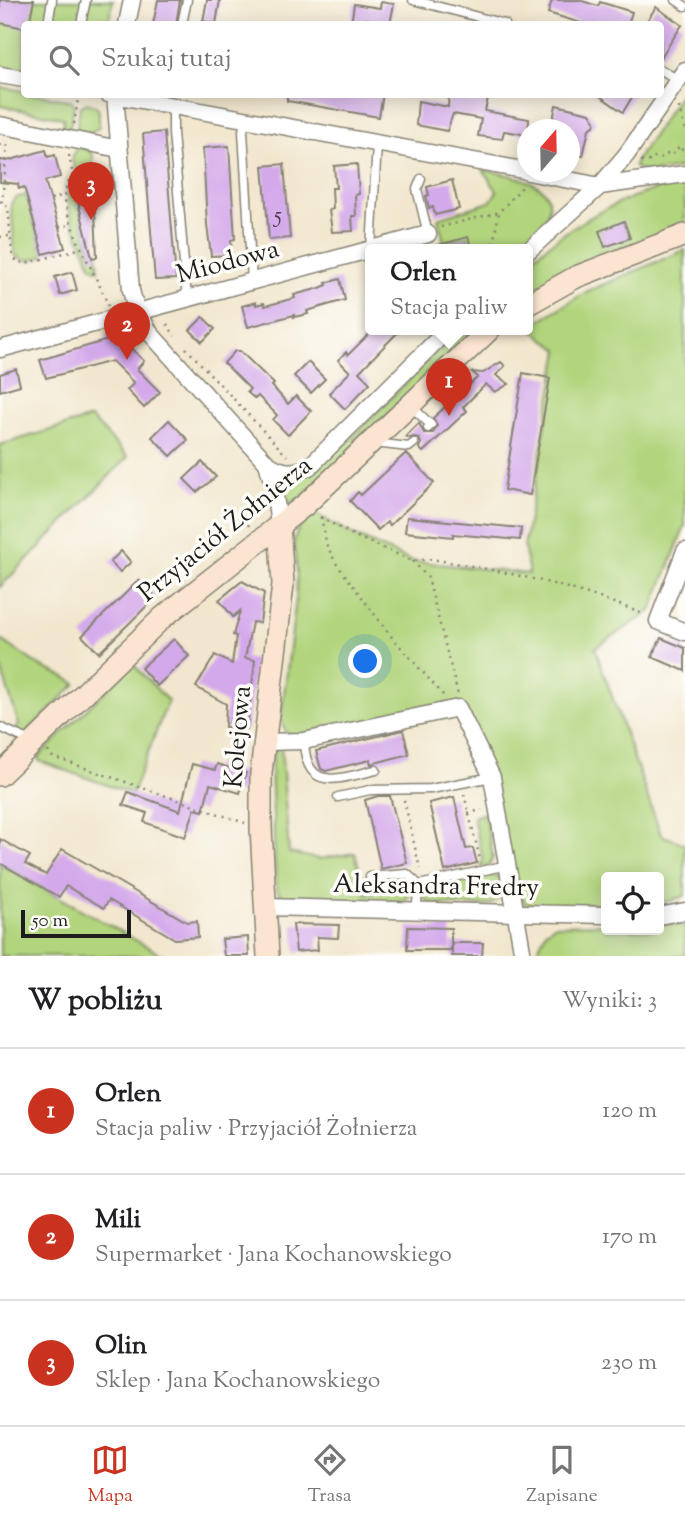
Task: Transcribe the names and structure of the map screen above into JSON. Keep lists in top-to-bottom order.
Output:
{
  "streets": {
    "main road": ["Przyjaciół Żołnierza", "Kolejowa"],
    "street": ["Miodowa", "Aleksandra Fredry"]
  },
  "crossings": [
    ["Przyjaciół Żołnierza", "Kolejowa"],
    ["Kolejowa", "Aleksandra Fredry"]
  ],
  "house_numbers": ["5"],
  "scale_bar": "50 m",
  "north": "top",
  "page": {
    "search": "Szukaj tutaj",
    "pins": ["3", "2", "1"],
    "popup": ["Orlen", "Stacja paliw"],
    "scale": "50 m",
    "heading": ["W pobliżu", "Wyniki: 3"],
    "list": [
      {
        "mark": "1",
        "name": "Orlen",
        "note": "Stacja paliw · Przyjaciół Żołnierza",
        "value": "120 m"
      },
      {
        "mark": "2",
        "name": "Mili",
        "note": "Supermarket · Jana Kochanowskiego",
        "value": "170 m"
      },
      {
        "mark": "3",
        "name": "Olin",
        "note": "Sklep · Jana Kochanowskiego",
        "value": "230 m"
      }
    ],
    "nav": ["Mapa", "Trasa", "Zapisane"]
  }
}
